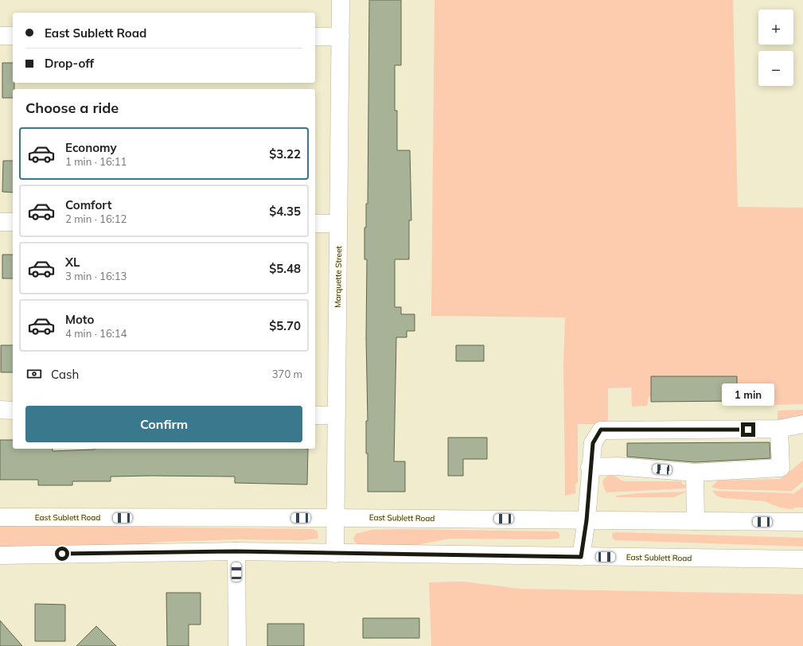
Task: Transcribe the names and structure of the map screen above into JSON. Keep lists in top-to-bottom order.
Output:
{
  "streets": {
    "main road": ["Marquette Street", "East Sublett Road"]
  },
  "crossings": [
    ["Marquette Street", "East Sublett Road"]
  ],
  "page": {
    "map_buttons": ["+", "−"],
    "banner": ["East Sublett Road", "Drop-off"],
    "heading": "Choose a ride",
    "list": [
      {
        "name": "Economy",
        "note": "1 min · 16:11",
        "value": "$3.22"
      },
      {
        "name": "Comfort",
        "note": "2 min · 16:12",
        "value": "$4.35"
      },
      {
        "name": "XL",
        "note": "3 min · 16:13",
        "value": "$5.48"
      },
      {
        "name": "Moto",
        "note": "4 min · 16:14",
        "value": "$5.70"
      }
    ],
    "pay": ["Cash", "370 m"],
    "bubble": "1 min",
    "buttons": "Confirm"
  }
}
